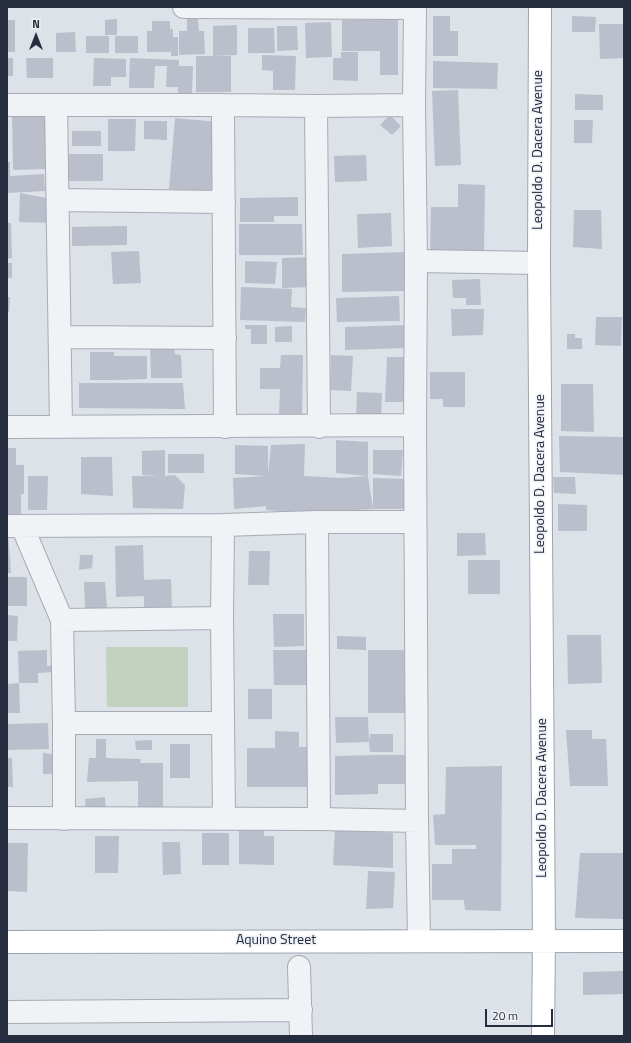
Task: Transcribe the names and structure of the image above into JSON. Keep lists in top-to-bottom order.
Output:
{
  "streets": {
    "main road": ["Leopoldo D. Dacera Avenue", "Aquino Street"]
  },
  "crossings": [
    ["Leopoldo D. Dacera Avenue", "Aquino Street"]
  ],
  "scale_bar": "20 m",
  "north": "top"
}
